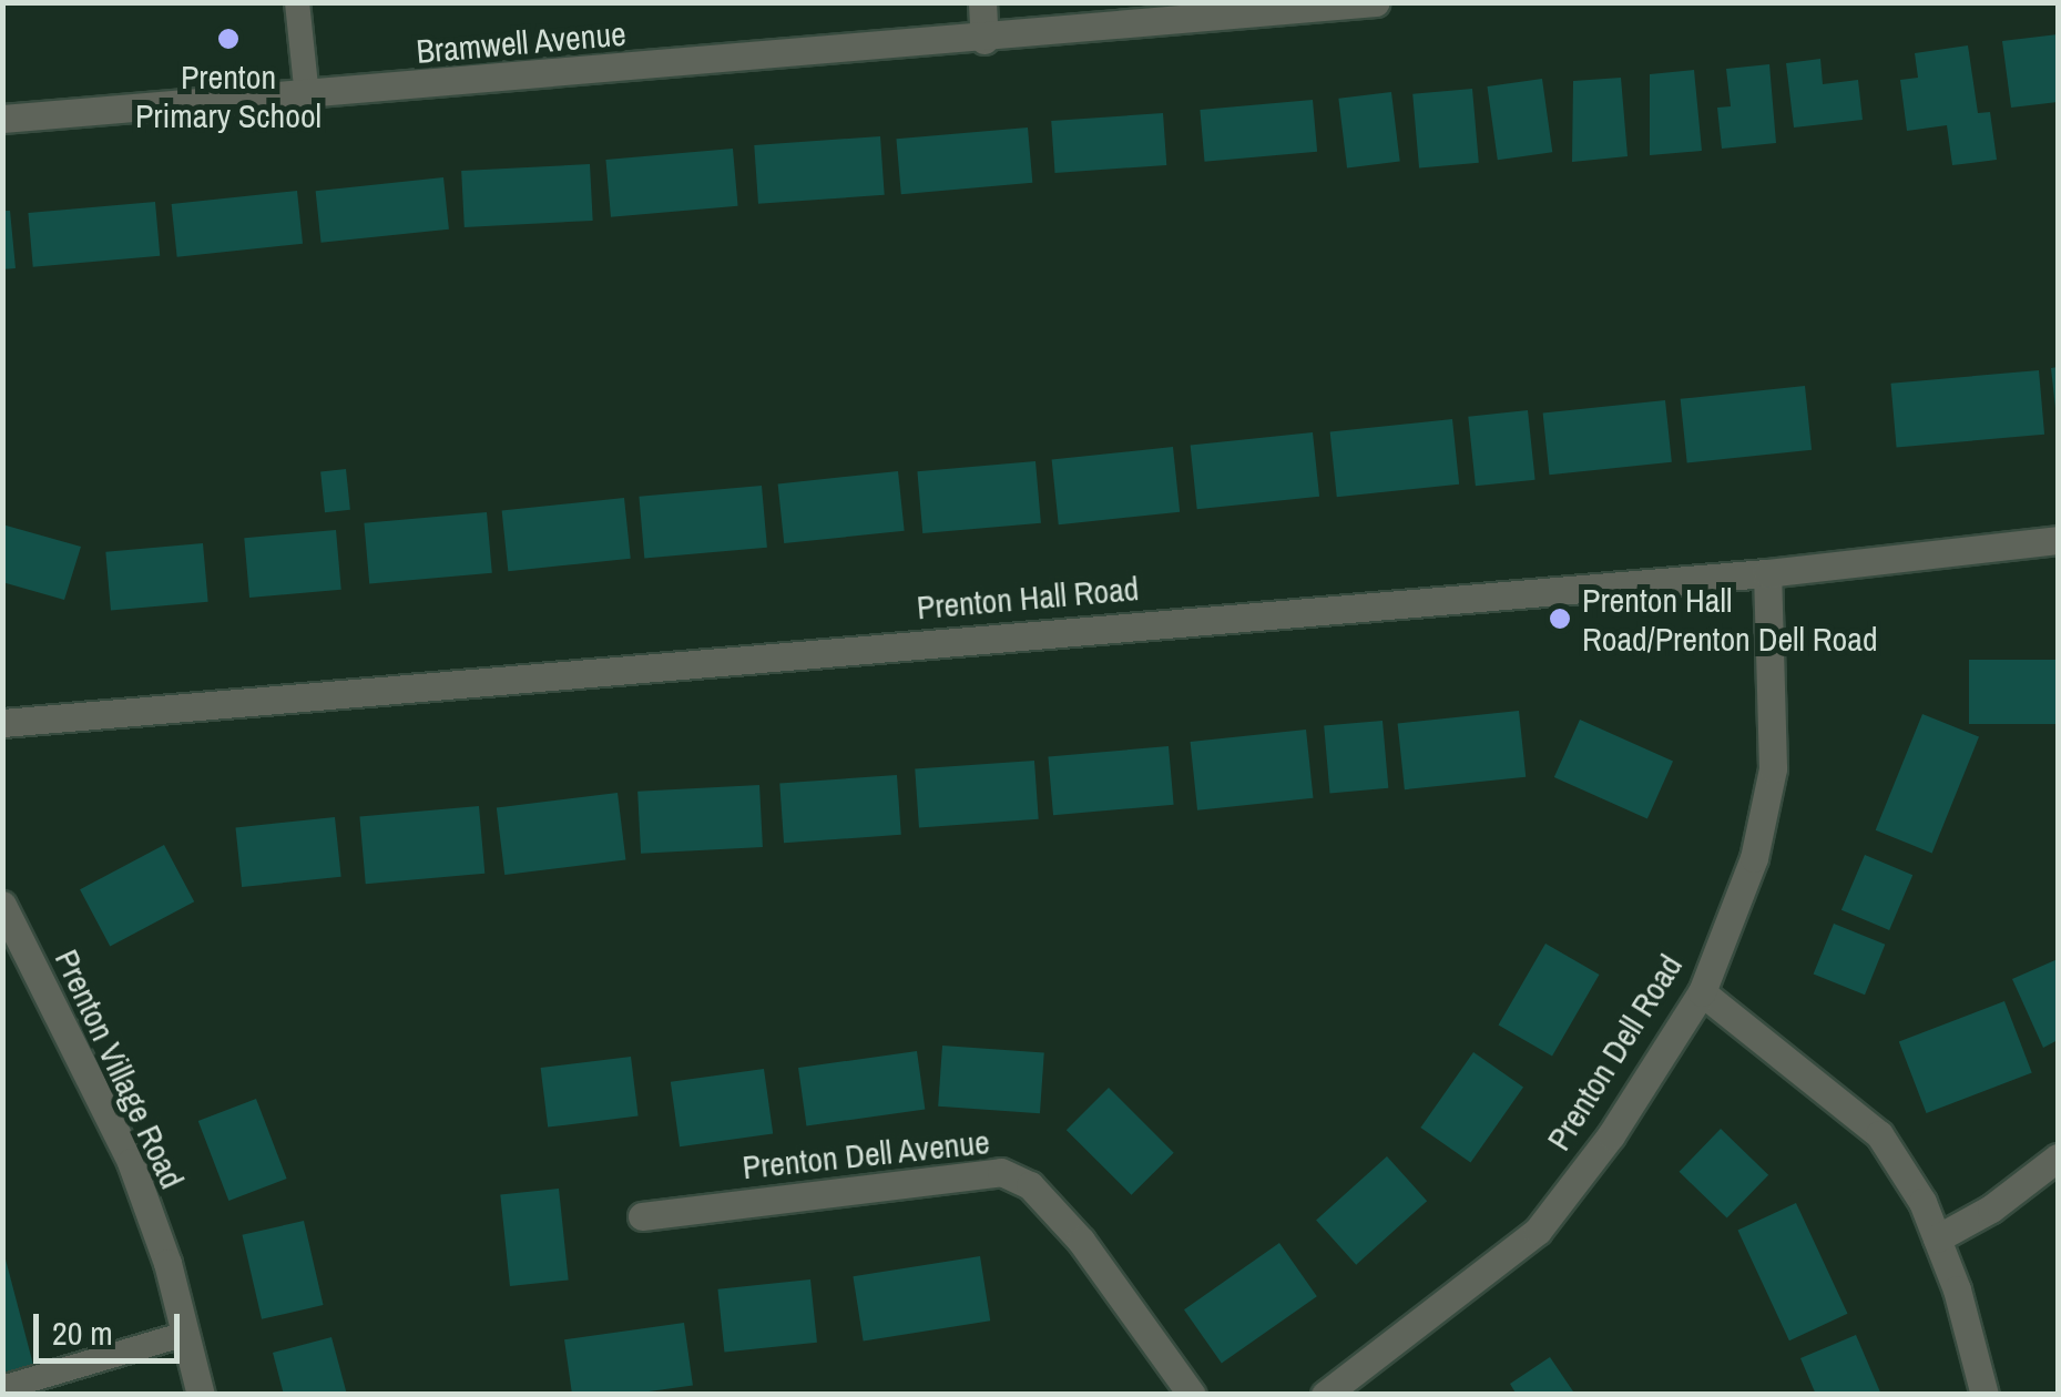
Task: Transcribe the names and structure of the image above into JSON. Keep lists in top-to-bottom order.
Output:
{
  "streets": {
    "street": [
      "Bramwell Avenue",
      "Prenton Hall Road",
      "Prenton Dell Road",
      "Prenton Village Road",
      "Prenton Dell Avenue"
    ]
  },
  "crossings": [
    ["Prenton Hall Road", "Prenton Dell Road"]
  ],
  "places": ["Prenton Primary School", "Prenton Hall Road/Prenton Dell Road"],
  "scale_bar": "20 m"
}
